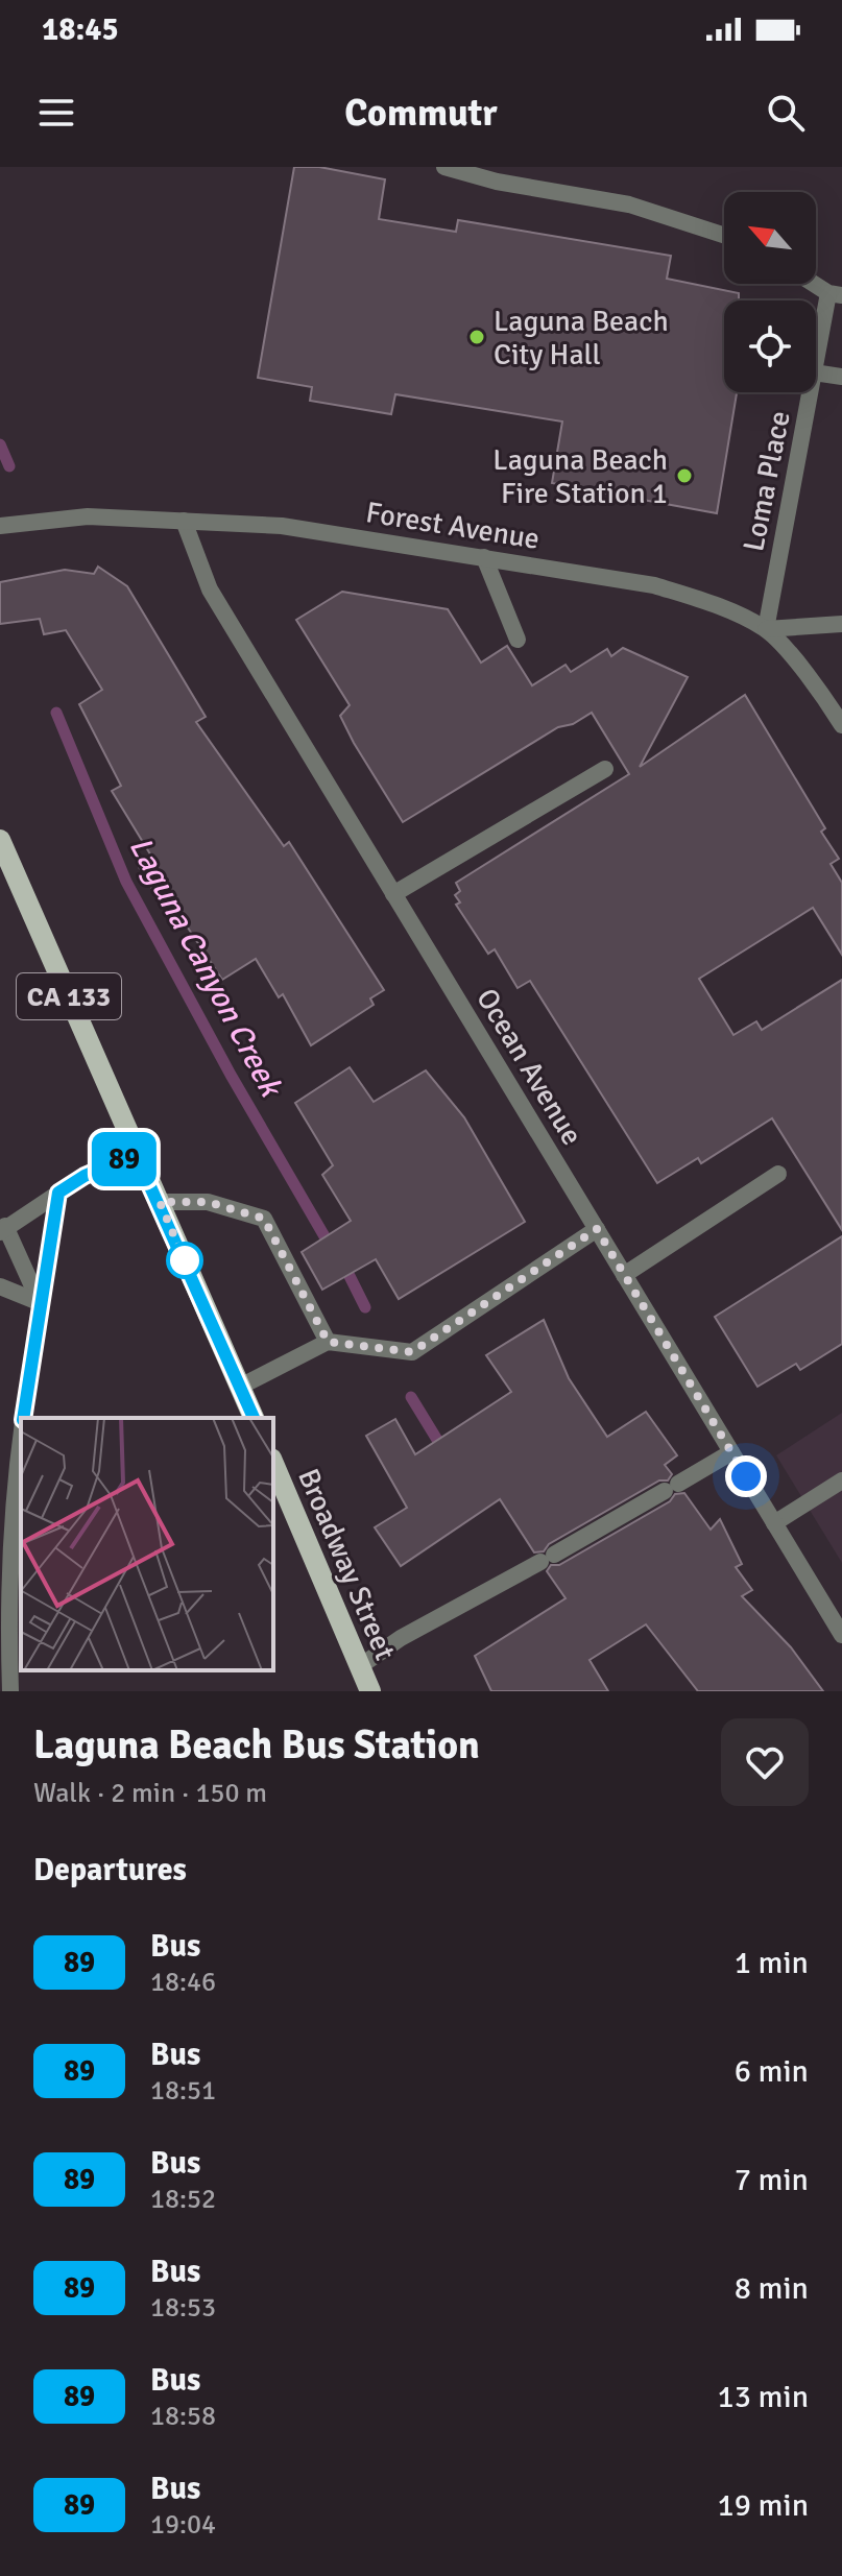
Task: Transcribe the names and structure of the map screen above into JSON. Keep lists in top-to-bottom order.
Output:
{
  "streets": {
    "main road": ["CA 133", "Broadway Street"],
    "street": ["Loma Place", "Forest Avenue", "Ocean Avenue"]
  },
  "crossings": [
    ["Loma Place", "Forest Avenue"],
    ["Forest Avenue", "Ocean Avenue"]
  ],
  "water": ["Laguna Canyon Creek"],
  "places": ["Laguna Beach City Hall", "Laguna Beach Fire Station 1"],
  "lines": ["bus line 89"],
  "north": "top left",
  "page": {
    "status": "18:45",
    "header": "Commutr",
    "on_map": "89",
    "heading": [
      ["Laguna Beach Bus Station", "Walk · 2 min · 150 m"],
      "Departures"
    ],
    "list": [
      {
        "mark": "89",
        "name": "Bus",
        "note": "18:46",
        "value": "1 min"
      },
      {
        "mark": "89",
        "name": "Bus",
        "note": "18:51",
        "value": "6 min"
      },
      {
        "mark": "89",
        "name": "Bus",
        "note": "18:52",
        "value": "7 min"
      },
      {
        "mark": "89",
        "name": "Bus",
        "note": "18:53",
        "value": "8 min"
      },
      {
        "mark": "89",
        "name": "Bus",
        "note": "18:58",
        "value": "13 min"
      },
      {
        "mark": "89",
        "name": "Bus",
        "note": "19:04",
        "value": "19 min"
      }
    ]
  }
}
